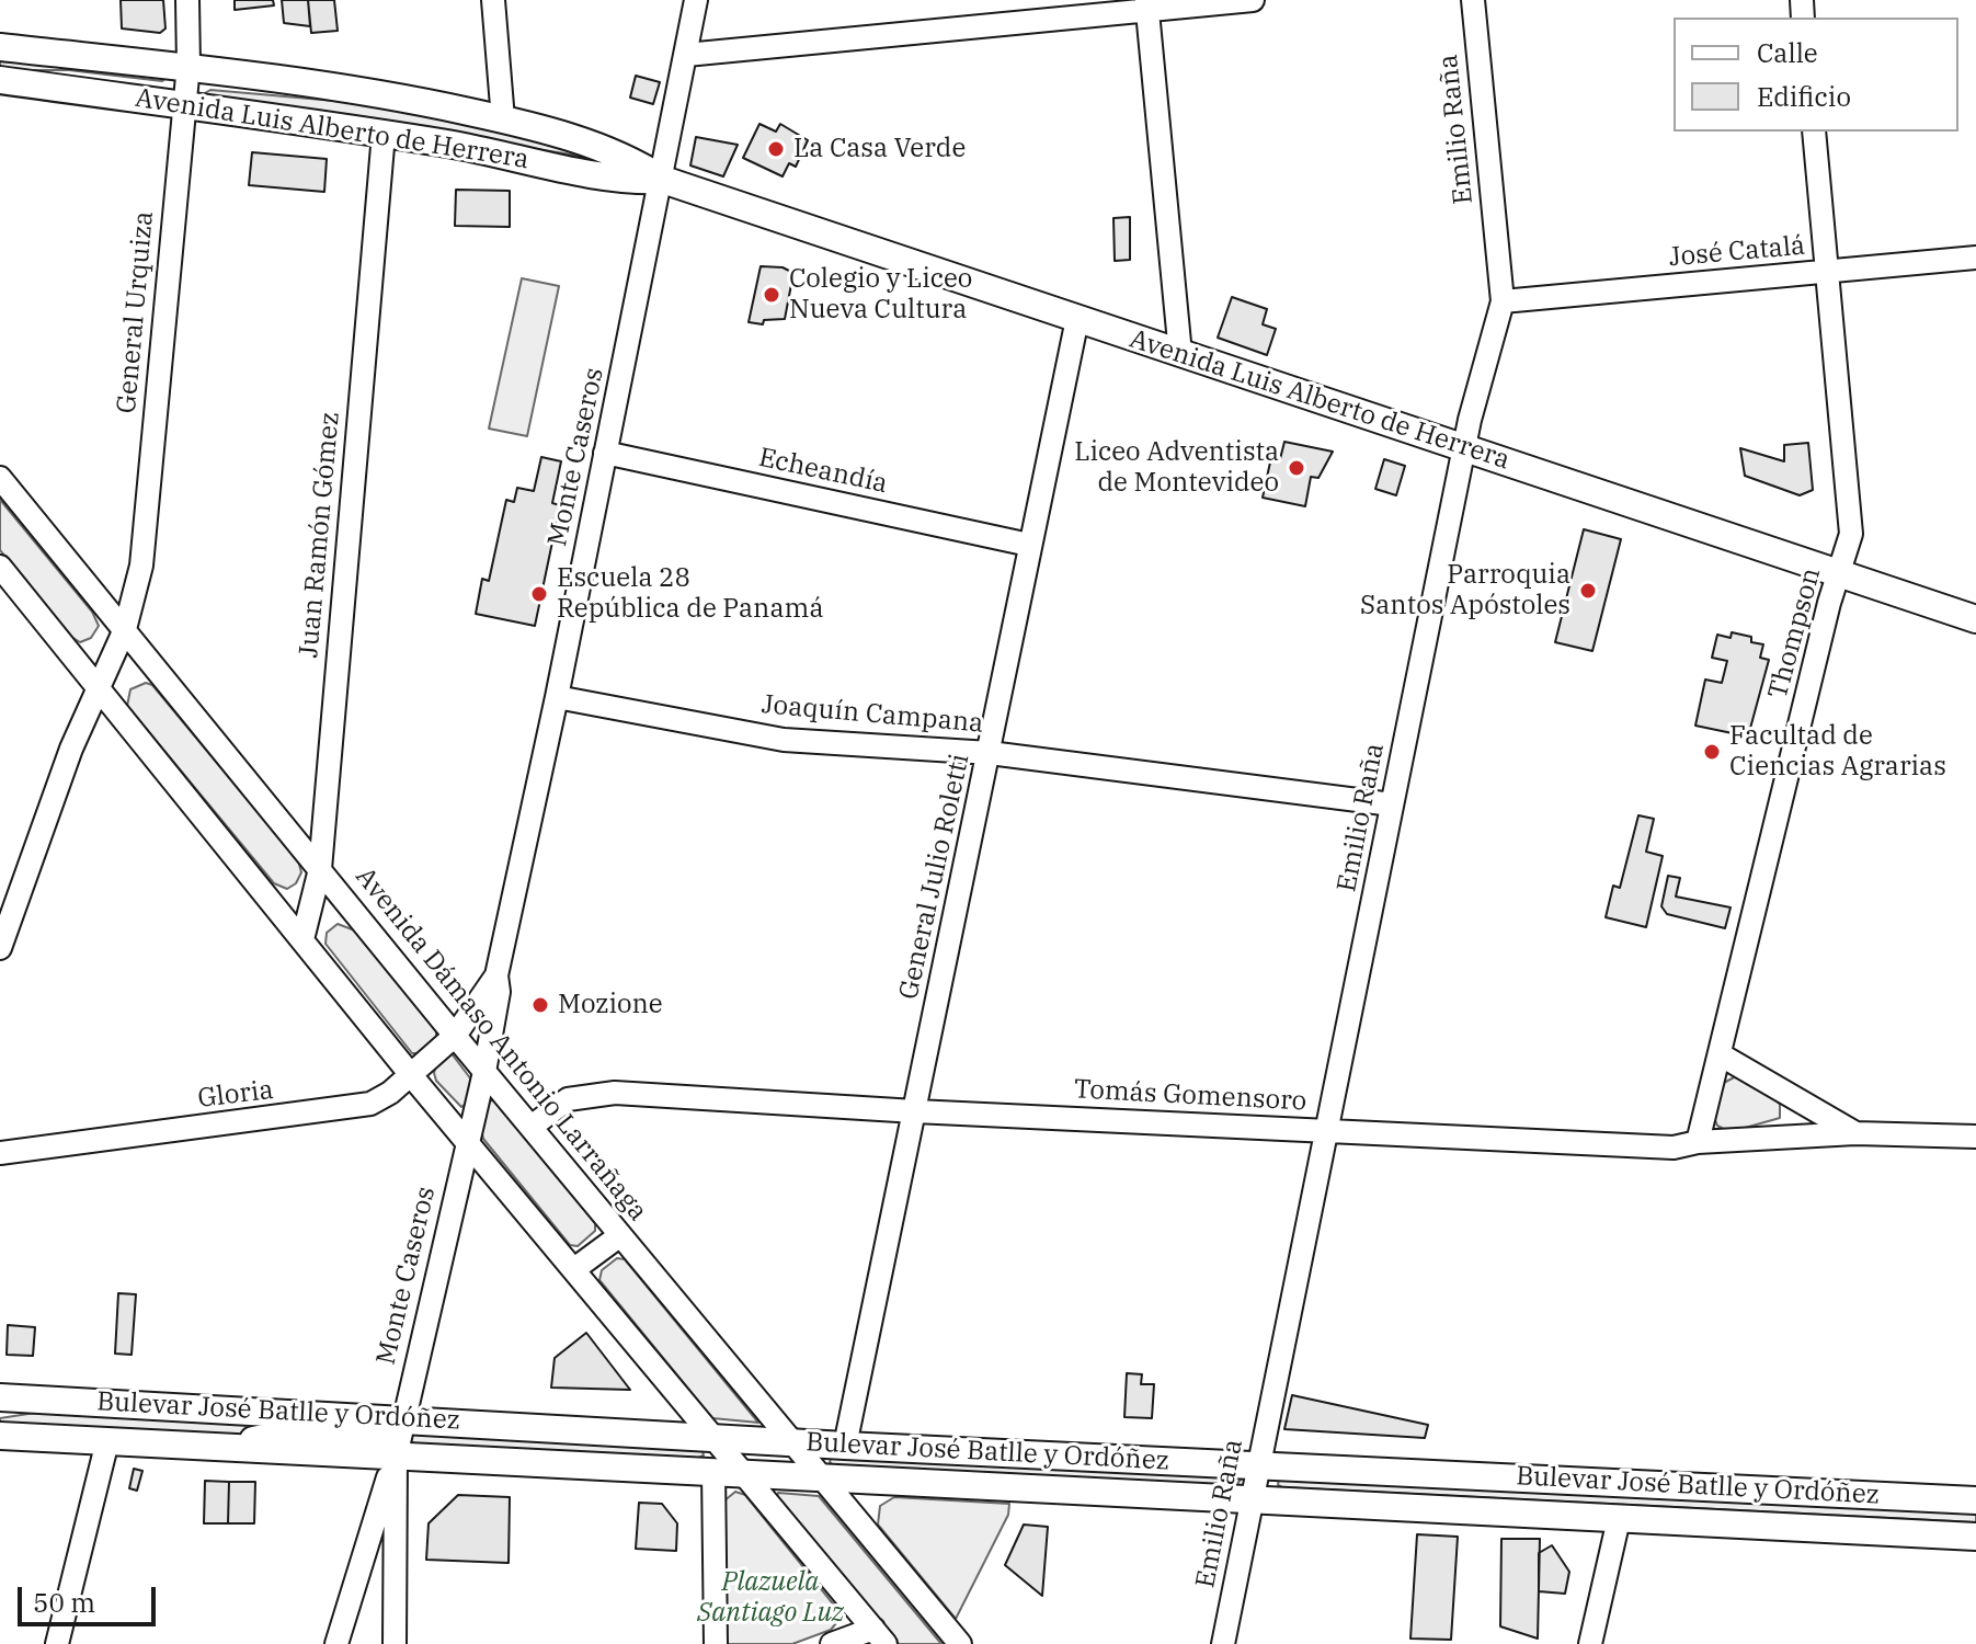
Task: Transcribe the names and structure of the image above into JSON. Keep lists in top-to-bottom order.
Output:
{
  "streets": {
    "main road": ["Avenida Luis Alberto de Herrera", "Bulevar José Batlle y Ordóñez"],
    "street": [
      "Emilio Raña",
      "José Catalá",
      "General Urquiza",
      "Monte Caseros",
      "Echeandía",
      "Juan Ramón Gómez",
      "Thompson",
      "Joaquín Campana",
      "General Julio Roletti",
      "Avenida Dámaso Antonio Larrañaga",
      "Gloria",
      "Tomás Gomensoro"
    ]
  },
  "crossings": [
    ["Avenida Luis Alberto de Herrera", "Emilio Raña"],
    ["Avenida Luis Alberto de Herrera", "General Urquiza"],
    ["Avenida Luis Alberto de Herrera", "Monte Caseros"],
    ["Avenida Luis Alberto de Herrera", "Juan Ramón Gómez"],
    ["Avenida Luis Alberto de Herrera", "Thompson"],
    ["Avenida Luis Alberto de Herrera", "General Julio Roletti"],
    ["Emilio Raña", "José Catalá"],
    ["Emilio Raña", "Joaquín Campana"],
    ["Emilio Raña", "Tomás Gomensoro"],
    ["Emilio Raña", "Bulevar José Batlle y Ordóñez"],
    ["José Catalá", "Thompson"],
    ["General Urquiza", "Avenida Dámaso Antonio Larrañaga"],
    ["Monte Caseros", "Echeandía"],
    ["Monte Caseros", "Joaquín Campana"],
    ["Monte Caseros", "Avenida Dámaso Antonio Larrañaga"],
    ["Monte Caseros", "Gloria"],
    ["Monte Caseros", "Bulevar José Batlle y Ordóñez"],
    ["Echeandía", "General Julio Roletti"],
    ["Juan Ramón Gómez", "Avenida Dámaso Antonio Larrañaga"],
    ["Thompson", "Tomás Gomensoro"],
    ["Joaquín Campana", "General Julio Roletti"],
    ["General Julio Roletti", "Tomás Gomensoro"],
    ["General Julio Roletti", "Bulevar José Batlle y Ordóñez"],
    ["Avenida Dámaso Antonio Larrañaga", "Gloria"],
    ["Avenida Dámaso Antonio Larrañaga", "Tomás Gomensoro"],
    ["Avenida Dámaso Antonio Larrañaga", "Bulevar José Batlle y Ordóñez"]
  ],
  "parks": ["Plazuela Santiago Luz"],
  "places": [
    "La Casa Verde",
    "Colegio y Liceo Nueva Cultura",
    "Liceo Adventista de Montevideo",
    "Parroquia Santos Apóstoles",
    "Escuela 28 República de Panamá",
    "Facultad de Ciencias Agrarias",
    "Mozione"
  ],
  "legend": ["Calle", "Edificio"],
  "scale_bar": "50 m"
}
